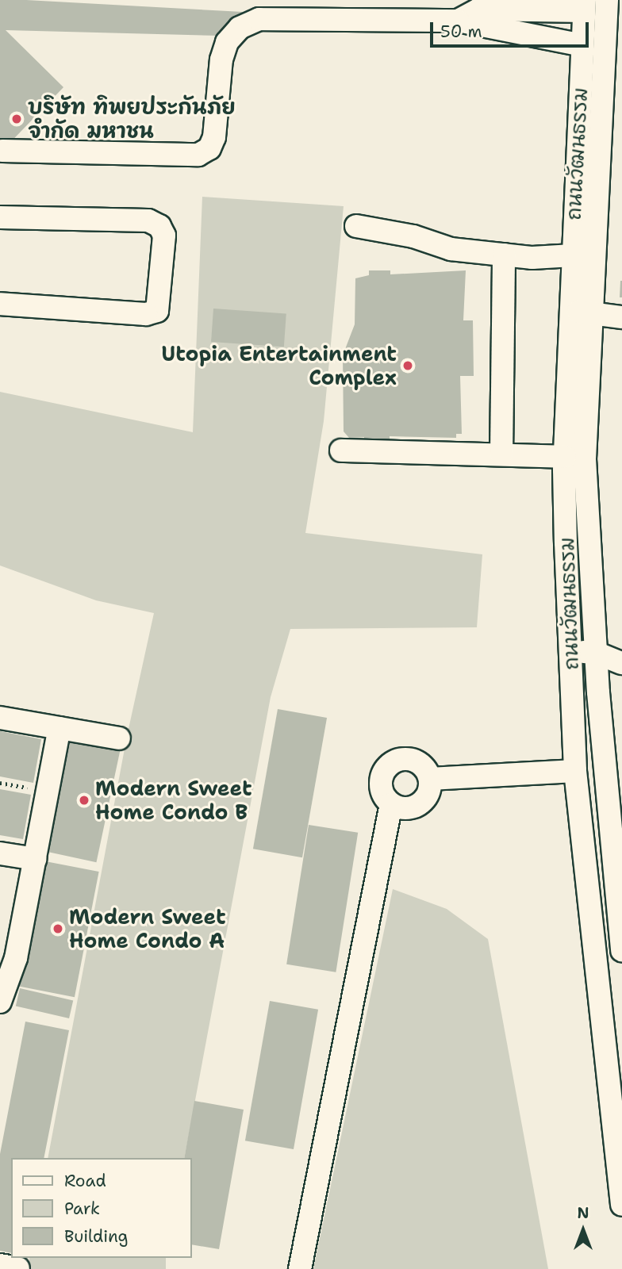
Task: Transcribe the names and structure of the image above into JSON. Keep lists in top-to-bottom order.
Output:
{
  "streets": {
    "street": ["ถนนวัฒนธรรม"]
  },
  "places": [
    "บริษัท ทิพยประกันภัย จำกัด มหาชน",
    "Utopia Entertainment Complex",
    "Modern Sweet Home Condo B",
    "Modern Sweet Home Condo A"
  ],
  "legend": ["Road", "Park", "Building"],
  "scale_bar": "50 m",
  "north": "top"
}
